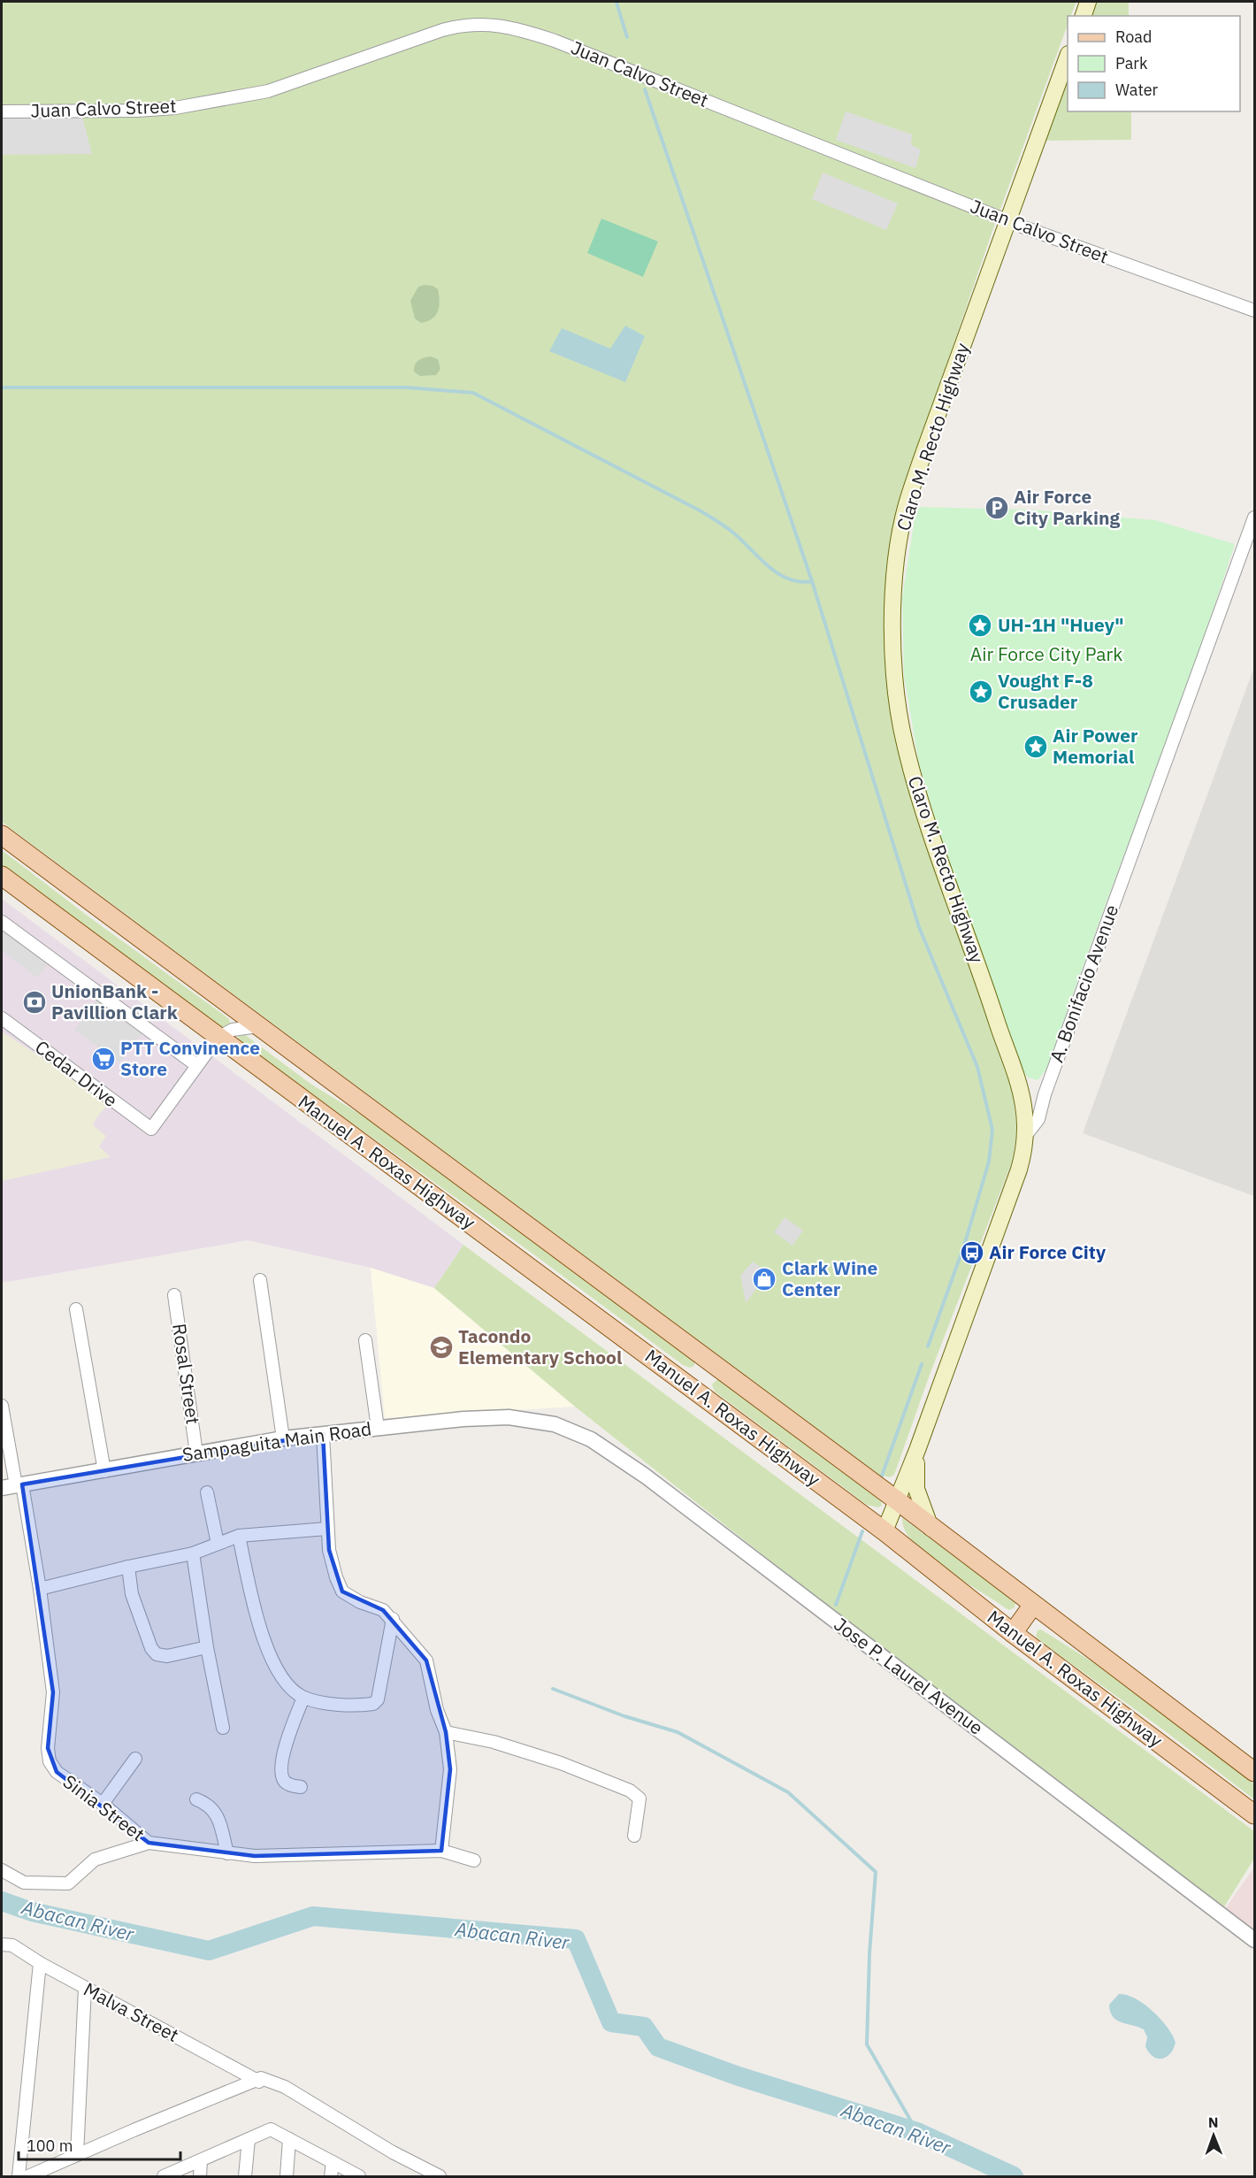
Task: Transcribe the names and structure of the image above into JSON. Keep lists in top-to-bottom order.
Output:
{
  "streets": {
    "main road": ["Claro M. Recto Highway", "A. Bonifacio Avenue", "Manuel A. Roxas Highway"],
    "street": [
      "Juan Calvo Street",
      "Cedar Drive",
      "Rosal Street",
      "Sampaguita Main Road",
      "Jose P. Laurel Avenue",
      "Sinia Street",
      "Malva Street"
    ]
  },
  "crossings": [
    ["Juan Calvo Street", "Claro M. Recto Highway"],
    ["Claro M. Recto Highway", "A. Bonifacio Avenue"],
    ["A. Bonifacio Avenue", "Manuel A. Roxas Highway"],
    ["Rosal Street", "Sampaguita Main Road"],
    ["Sampaguita Main Road", "Jose P. Laurel Avenue"],
    ["Sampaguita Main Road", "Sinia Street"]
  ],
  "water": ["Abacan River"],
  "parks": ["Air Force City Park"],
  "places": {
    "parking": ["Air Force City Parking"],
    "place": ["UH-1H \"Huey\"", "Vought F-8 Crusader", "Air Power Memorial"],
    "bank": ["UnionBank - Pavillion Clark"],
    "supermarket": ["PTT Convinence Store"],
    "bus stop": ["Air Force City"],
    "shop": ["Clark Wine Center"],
    "school or university": ["Tacondo Elementary School"]
  },
  "legend": ["Road", "Park", "Water"],
  "scale_bar": "100 m",
  "north": "top"
}
